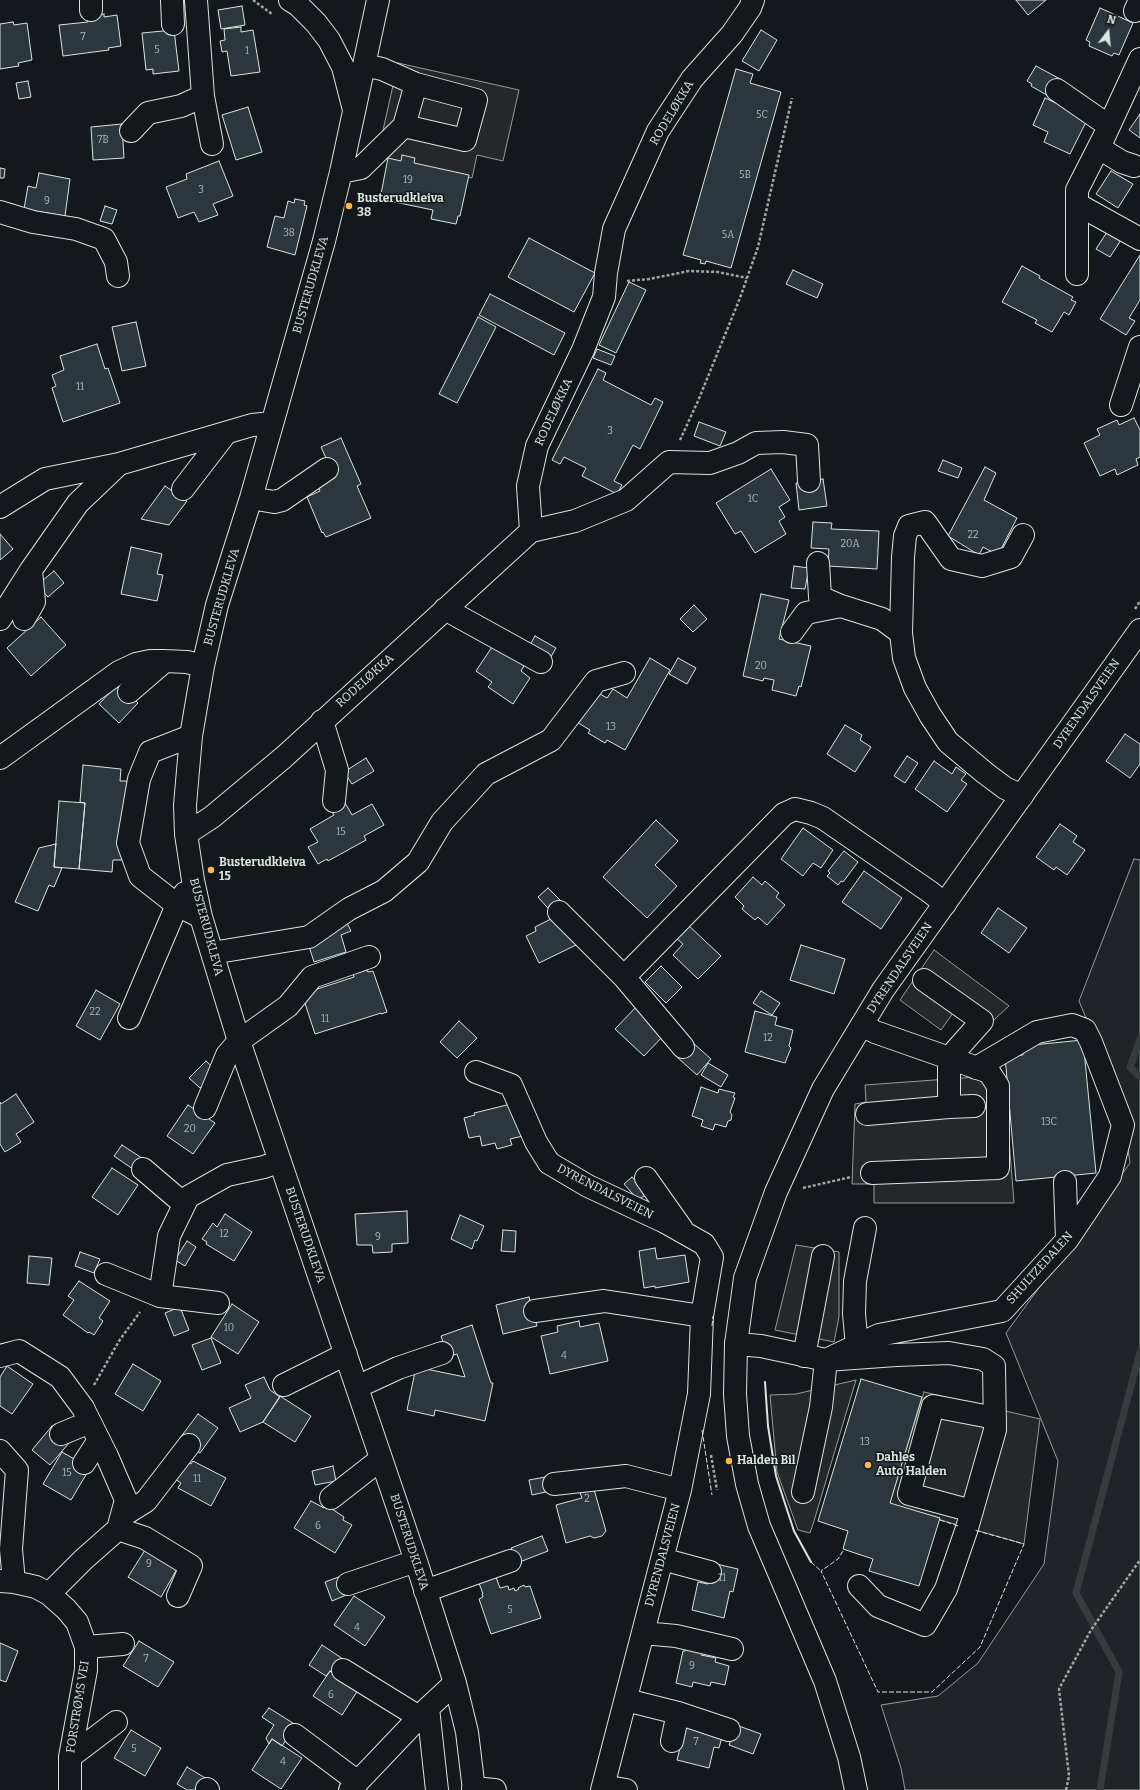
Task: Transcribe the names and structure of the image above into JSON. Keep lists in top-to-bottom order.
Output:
{
  "streets": {
    "street": [
      "RODELØKKA",
      "BUSTERUDKLEVA",
      "DYRENDALSVEIEN",
      "SHULTZEDALEN",
      "FORSTRØMS VEI"
    ]
  },
  "crossings": [
    ["RODELØKKA", "BUSTERUDKLEVA"]
  ],
  "places": [
    "Busterudkleiva 38",
    "Busterudkleiva 15",
    "Halden Bil",
    "Dahles Auto Halden"
  ],
  "house_numbers": [
    "7",
    "5",
    "1",
    "5C",
    "7B",
    "5B",
    "19",
    "3",
    "9",
    "38",
    "5A",
    "11",
    "3",
    "1C",
    "22",
    "20A",
    "20",
    "13",
    "15",
    "22",
    "11",
    "12",
    "13C",
    "20",
    "12",
    "9",
    "10",
    "4",
    "13",
    "15",
    "11",
    "2",
    "6",
    "9",
    "11",
    "5",
    "4",
    "7",
    "9",
    "6",
    "7",
    "5",
    "4"
  ],
  "north": "top"
}
